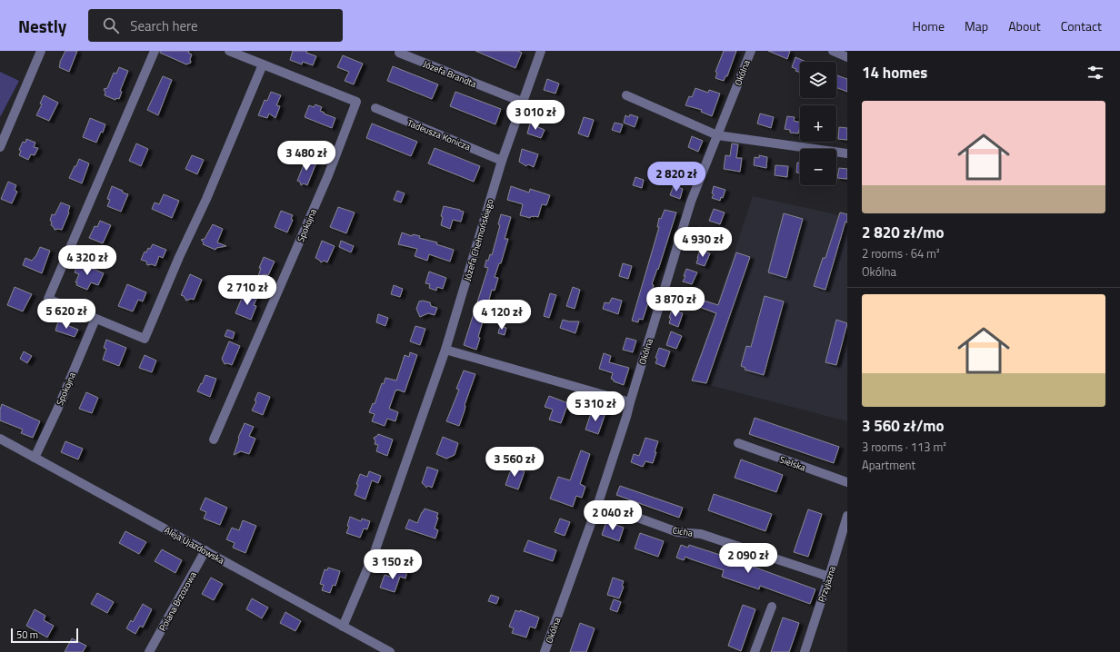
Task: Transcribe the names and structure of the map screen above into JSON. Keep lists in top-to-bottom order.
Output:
{
  "streets": {
    "street": [
      "Okólna",
      "Józefa Brandta",
      "Tadeusza Konicza",
      "Spokojna",
      "Józefa Chełmońskiego",
      "Sielska",
      "Cicha",
      "Aleja Ujazdowska",
      "Przyjazna",
      "Polana Brzozowa"
    ]
  },
  "crossings": [
    ["Okólna", "Cicha"],
    ["Józefa Brandta", "Józefa Chełmońskiego"],
    ["Tadeusza Konicza", "Józefa Chełmońskiego"],
    ["Spokojna", "Aleja Ujazdowska"],
    ["Józefa Chełmońskiego", "Aleja Ujazdowska"],
    ["Cicha", "Przyjazna"],
    ["Aleja Ujazdowska", "Polana Brzozowa"]
  ],
  "scale_bar": "50 m",
  "page": {
    "header": "Nestly",
    "search": "Search here",
    "nav": [
      "Home",
      "Map",
      "About",
      "Contact"
    ],
    "heading": "14 homes",
    "map_buttons": ["+", "−"],
    "list": [
      {
        "name": "2 820 zł/mo",
        "note": "2 rooms · 64 m² · Okólna"
      },
      {
        "name": "3 560 zł/mo",
        "note": "3 rooms · 113 m² · Apartment"
      }
    ],
    "price": [
      "3 010 zł",
      "3 480 zł",
      "2 820 zł",
      "4 930 zł",
      "4 320 zł",
      "2 710 zł",
      "3 870 zł",
      "5 620 zł",
      "4 120 zł",
      "5 310 zł",
      "3 560 zł",
      "2 040 zł",
      "2 090 zł",
      "3 150 zł"
    ],
    "scale": "50 m"
  }
}
